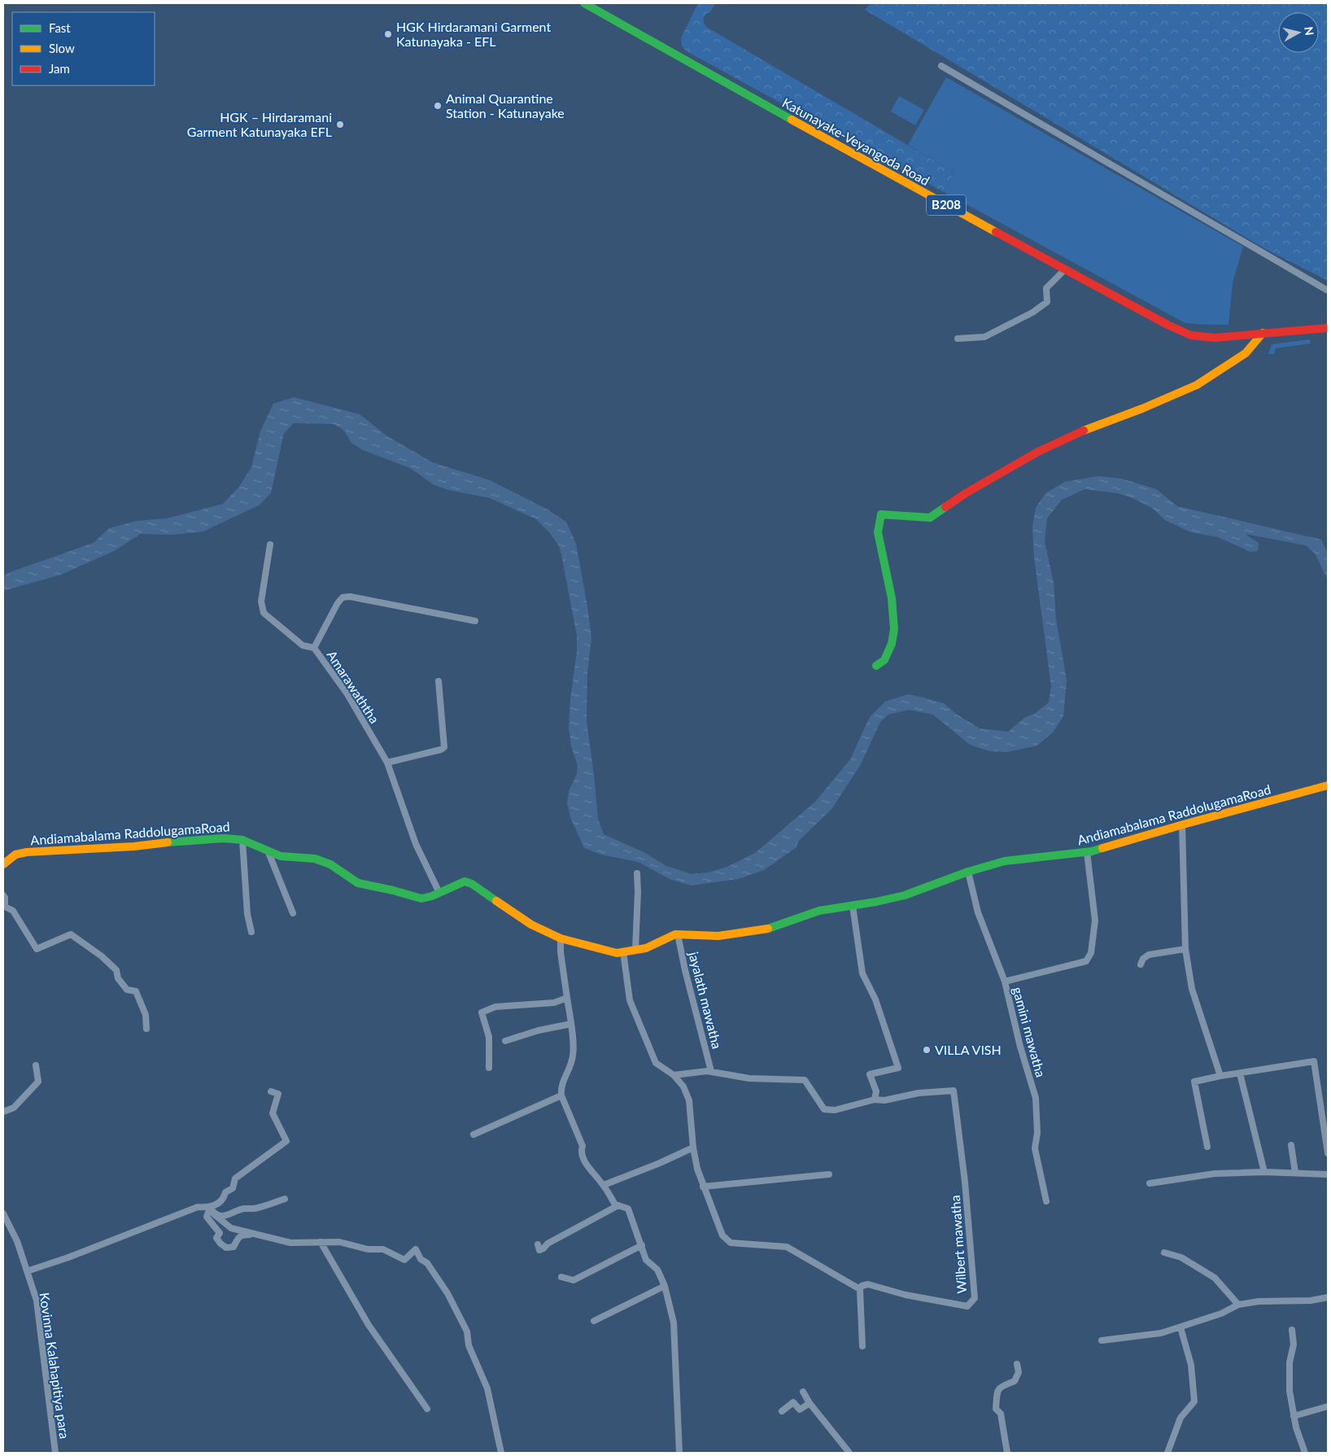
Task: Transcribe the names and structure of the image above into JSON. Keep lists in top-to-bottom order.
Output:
{
  "streets": {
    "street": [
      "Katunayake-Veyangoda Road",
      "B208",
      "Amarawaththa",
      "Andiamabalama RaddolugamaRoad",
      "jayalath mawatha",
      "gamini mawatha",
      "Wilbert mawatha",
      "Kovinna Kalahapitiya para"
    ]
  },
  "crossings": [
    ["Amarawaththa", "Andiamabalama RaddolugamaRoad"],
    ["Andiamabalama RaddolugamaRoad", "jayalath mawatha"],
    ["Andiamabalama RaddolugamaRoad", "gamini mawatha"]
  ],
  "places": [
    "HGK Hirdaramani Garment Katunayaka - EFL",
    "Animal Quarantine Station - Katunayake",
    "HGK – Hirdaramani Garment Katunayaka EFL",
    "VILLA VISH"
  ],
  "legend": ["Fast", "Slow", "Jam"],
  "north": "right"
}
